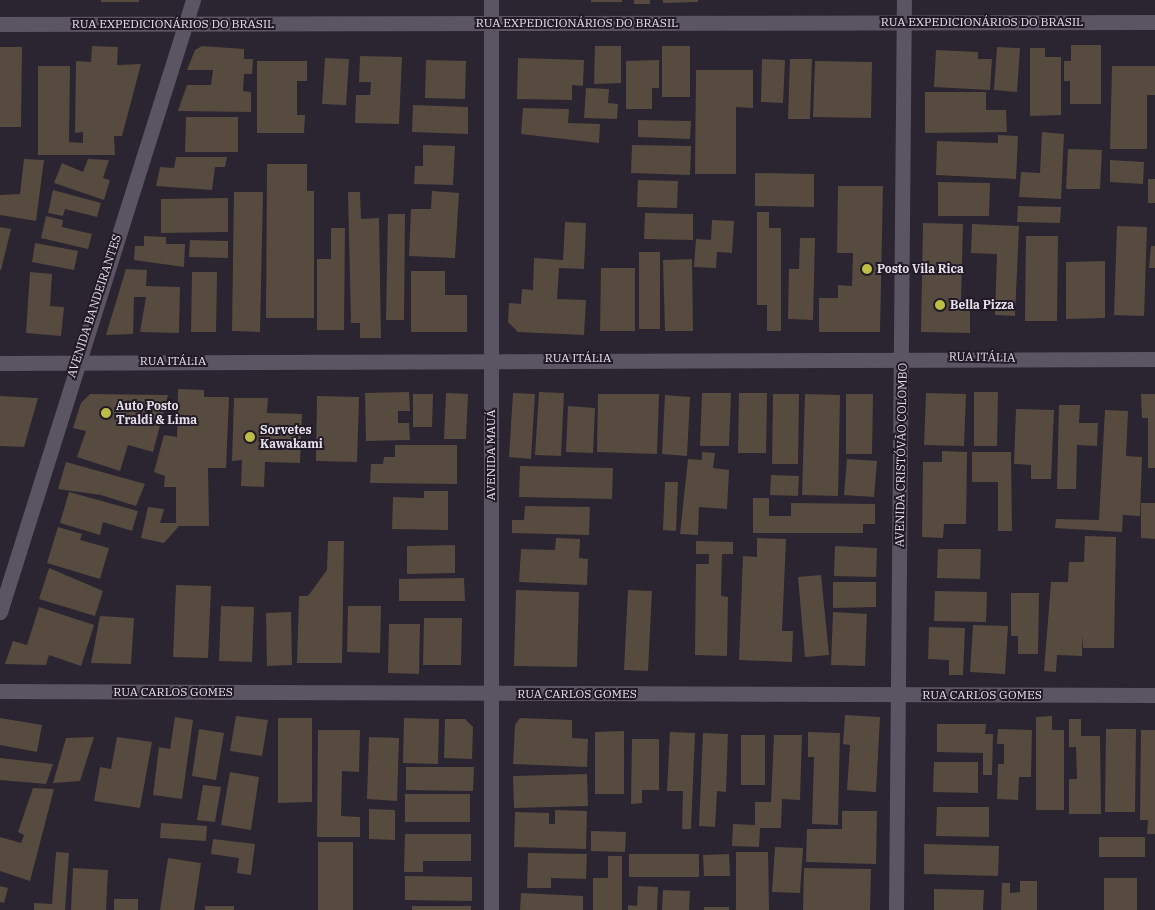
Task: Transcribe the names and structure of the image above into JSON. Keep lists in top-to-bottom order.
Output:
{
  "streets": {
    "street": [
      "RUA EXPEDICIONÁRIOS DO BRASIL",
      "AVENIDA BANDEIRANTES",
      "RUA ITÁLIA",
      "AVENIDA MAUÁ",
      "AVENIDA CRISTÓVÃO COLOMBO",
      "RUA CARLOS GOMES"
    ]
  },
  "crossings": [
    ["RUA EXPEDICIONÁRIOS DO BRASIL", "AVENIDA BANDEIRANTES"],
    ["RUA EXPEDICIONÁRIOS DO BRASIL", "AVENIDA MAUÁ"],
    ["RUA EXPEDICIONÁRIOS DO BRASIL", "AVENIDA CRISTÓVÃO COLOMBO"],
    ["AVENIDA BANDEIRANTES", "RUA ITÁLIA"],
    ["RUA ITÁLIA", "AVENIDA MAUÁ"],
    ["RUA ITÁLIA", "AVENIDA CRISTÓVÃO COLOMBO"],
    ["AVENIDA MAUÁ", "RUA CARLOS GOMES"],
    ["AVENIDA CRISTÓVÃO COLOMBO", "RUA CARLOS GOMES"]
  ],
  "places": [
    "Posto Vila Rica",
    "Bella Pizza",
    "Auto Posto Traldi & Lima",
    "Sorvetes Kawakami"
  ]
}
